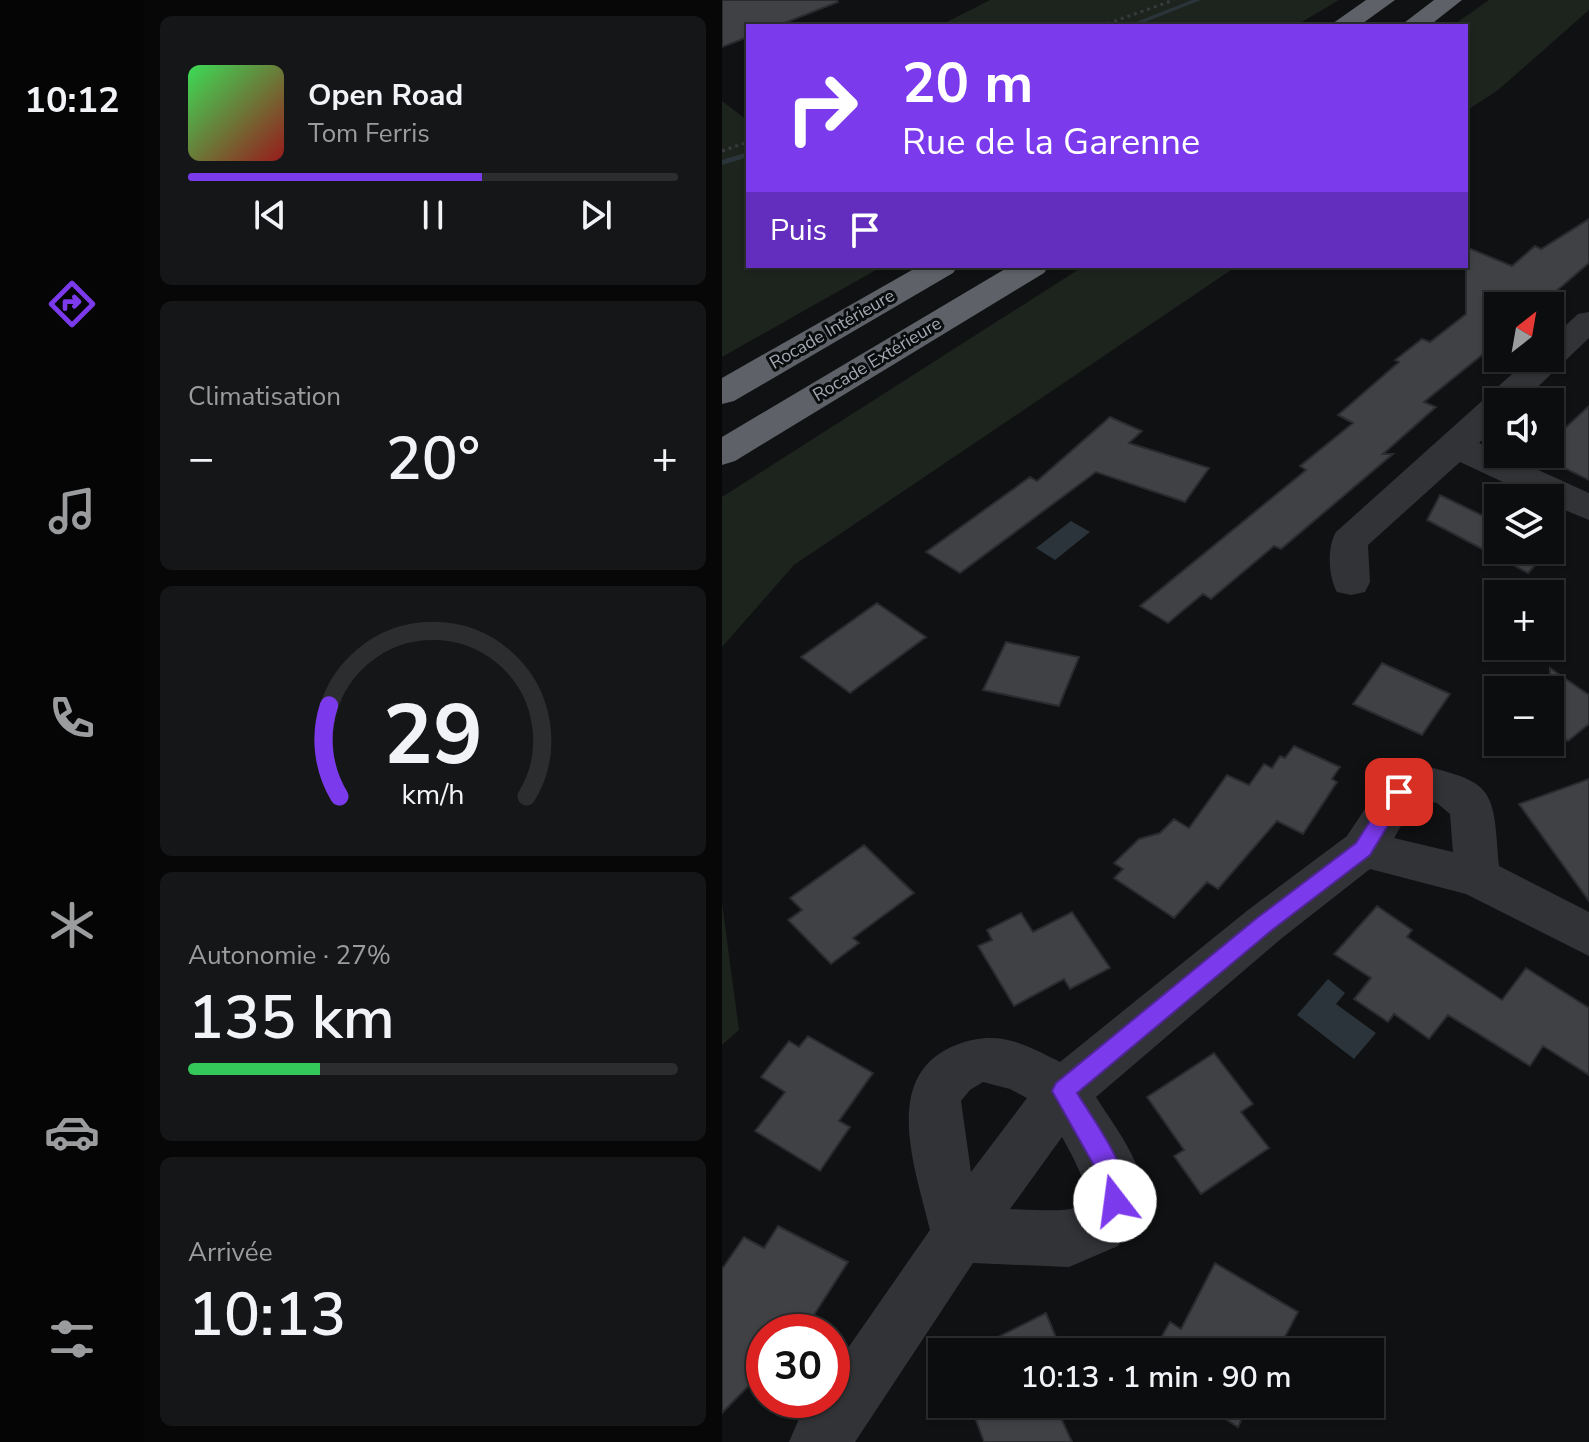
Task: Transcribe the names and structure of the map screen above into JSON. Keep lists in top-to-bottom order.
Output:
{
  "streets": {
    "highway": ["Rocade Intérieure", "Rocade Extérieure"]
  },
  "north": "top right",
  "page": {
    "tabs": "10:12",
    "turn": ["20 m", "Rue de la Garenne"],
    "song": ["Open Road", "Tom Ferris"],
    "then": "Puis",
    "map_buttons": ["+", "−"],
    "tile": [
      "Climatisation",
      ["Autonomie · 27%", "135 km"],
      ["Arrivée", "10:13"]
    ],
    "heat": ["−", "20°", "+"],
    "limit": "30",
    "trip": "10:13 · 1 min · 90 m",
    "gauge": ["29", "km/h"]
  }
}
